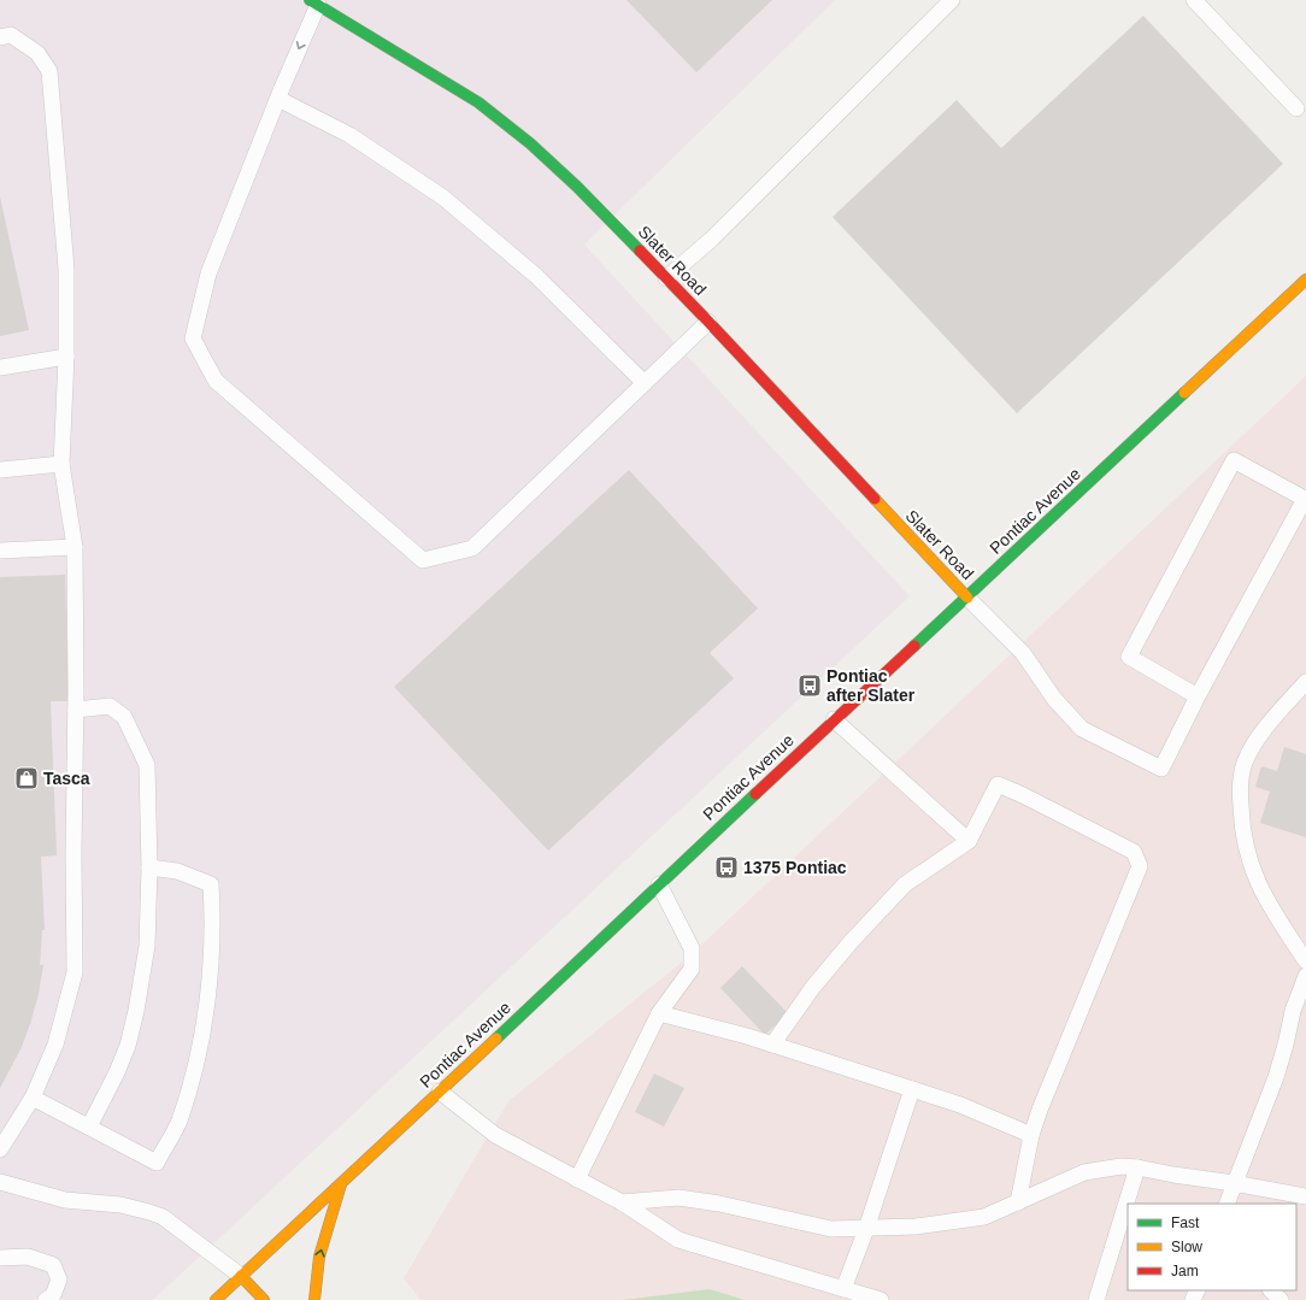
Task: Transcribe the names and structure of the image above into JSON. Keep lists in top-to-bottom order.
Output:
{
  "streets": {
    "main road": ["Slater Road", "Pontiac Avenue"]
  },
  "crossings": [
    ["Slater Road", "Pontiac Avenue"]
  ],
  "places": {
    "bus stop": ["Pontiac after Slater", "1375 Pontiac"],
    "shop": ["Tasca"]
  },
  "legend": ["Fast", "Slow", "Jam"]
}
